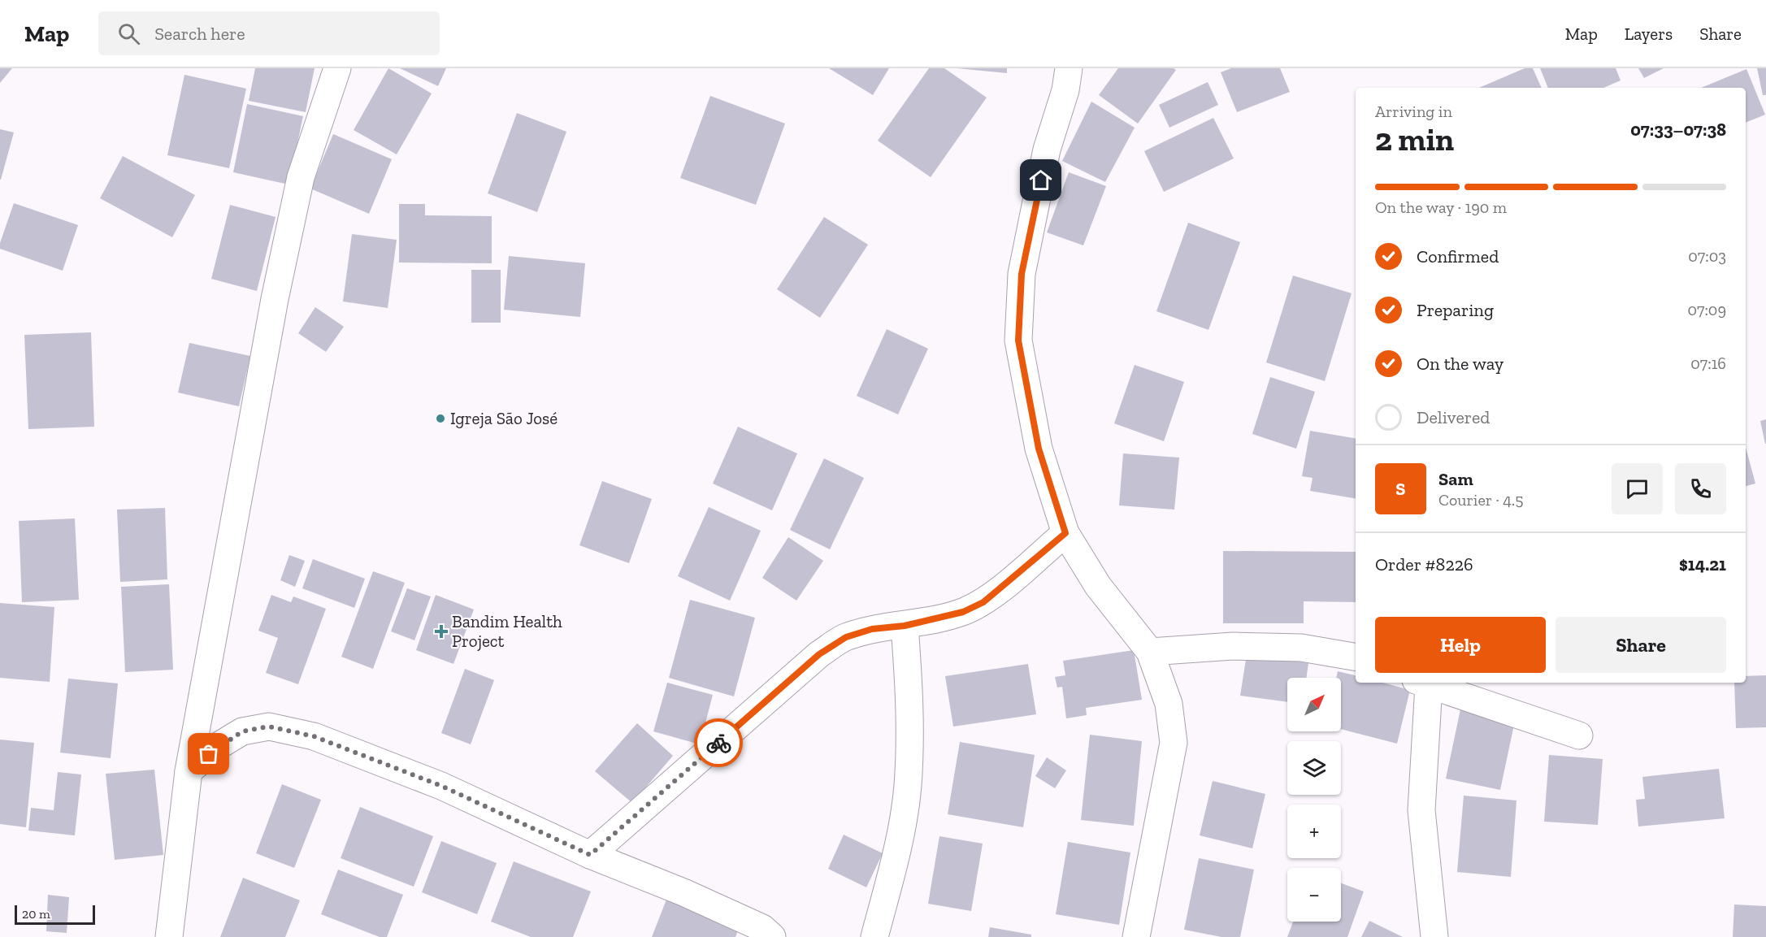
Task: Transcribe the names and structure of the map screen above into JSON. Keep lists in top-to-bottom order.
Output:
{
  "places": {
    "other": ["Igreja São José"],
    "health": ["Bandim Health Project"]
  },
  "scale_bar": "20 m",
  "north": "top right",
  "page": {
    "header": "Map",
    "search": "Search here",
    "nav": ["Map", "Layers", "Share"],
    "heading": ["2 min", "Arriving in", "07:33–07:38"],
    "panel": [
      "Sam",
      "Courier · 4.5",
      "Order #8226",
      "$14.21"
    ],
    "bar": "On the way · 190 m",
    "list": [
      ["Confirmed", "07:03"],
      ["Preparing", "07:09"],
      ["On the way", "07:16"],
      "Delivered"
    ],
    "round": "S",
    "buttons": ["Help", "Share"],
    "map_buttons": ["+", "−"],
    "scale": "20 m"
  }
}
